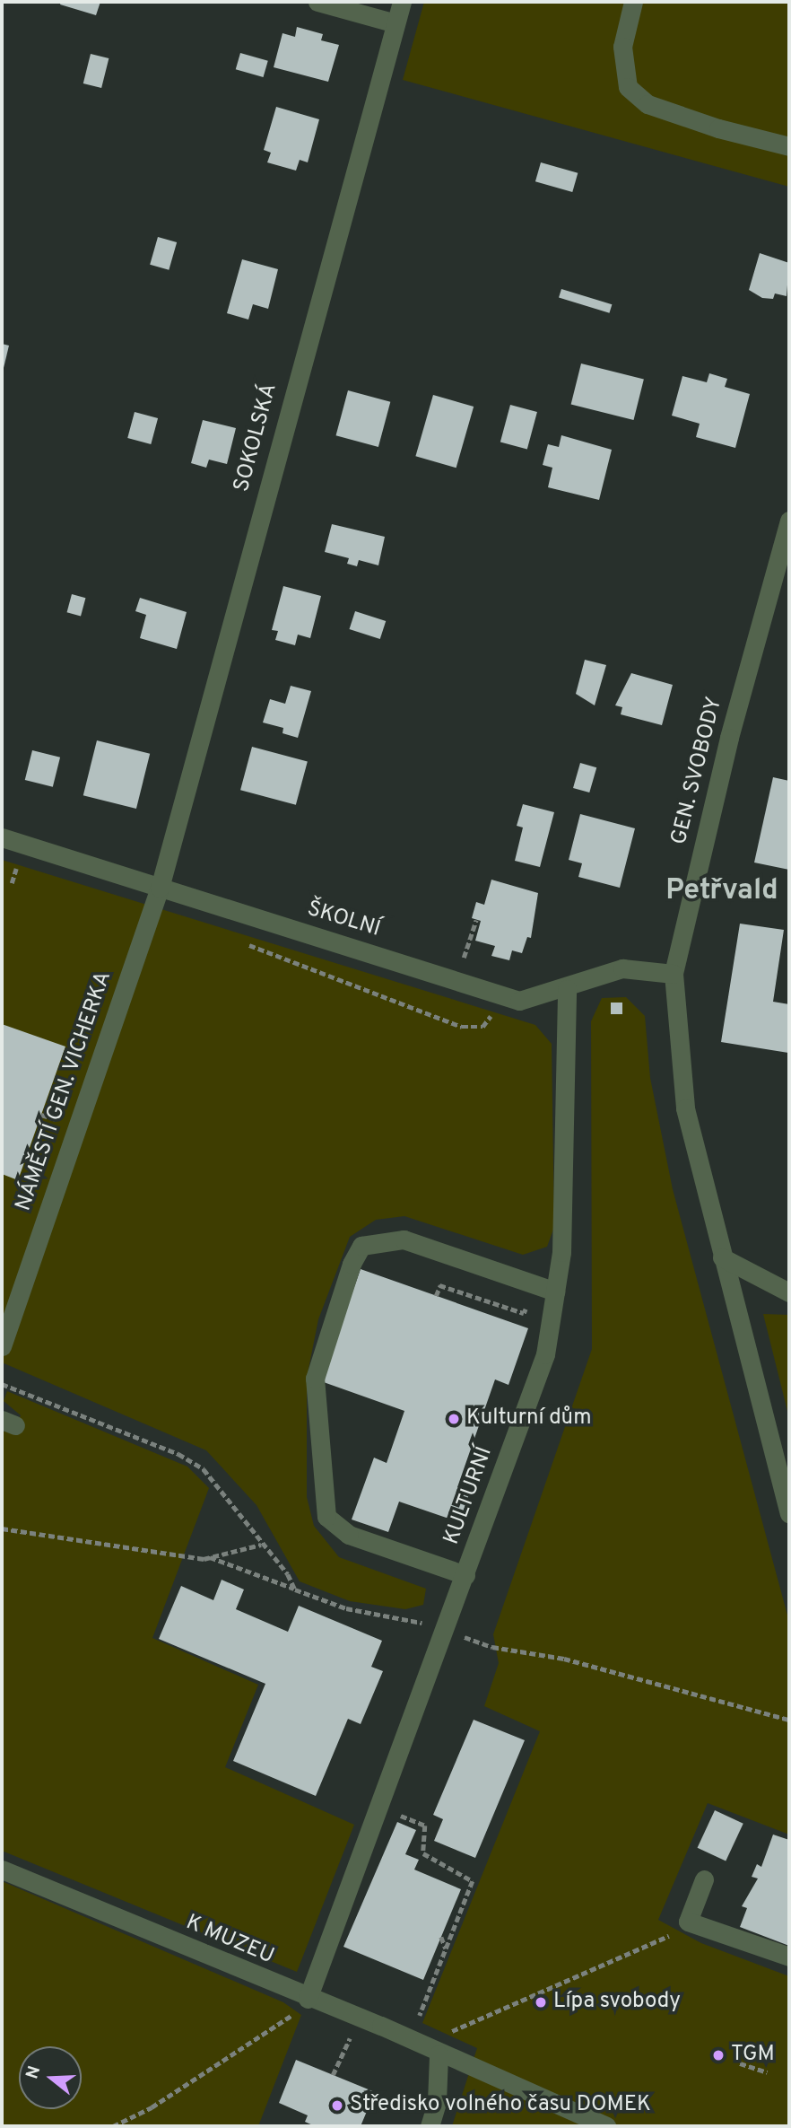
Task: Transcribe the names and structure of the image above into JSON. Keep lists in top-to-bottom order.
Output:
{
  "streets": {
    "street": [
      "SOKOLSKÁ",
      "GEN. SVOBODY",
      "ŠKOLNÍ",
      "NÁMĚSTÍ GEN. VICHERKA",
      "KULTURNÍ",
      "K MUZEU"
    ]
  },
  "crossings": [
    ["SOKOLSKÁ", "ŠKOLNÍ"],
    ["SOKOLSKÁ", "NÁMĚSTÍ GEN. VICHERKA"],
    ["GEN. SVOBODY", "ŠKOLNÍ"],
    ["ŠKOLNÍ", "NÁMĚSTÍ GEN. VICHERKA"],
    ["ŠKOLNÍ", "KULTURNÍ"],
    ["KULTURNÍ", "K MUZEU"]
  ],
  "districts": ["Petřvald"],
  "places": [
    "Kulturní dům",
    "Lípa svobody",
    "TGM",
    "Středisko volného času DOMEK"
  ],
  "north": "left"
}
